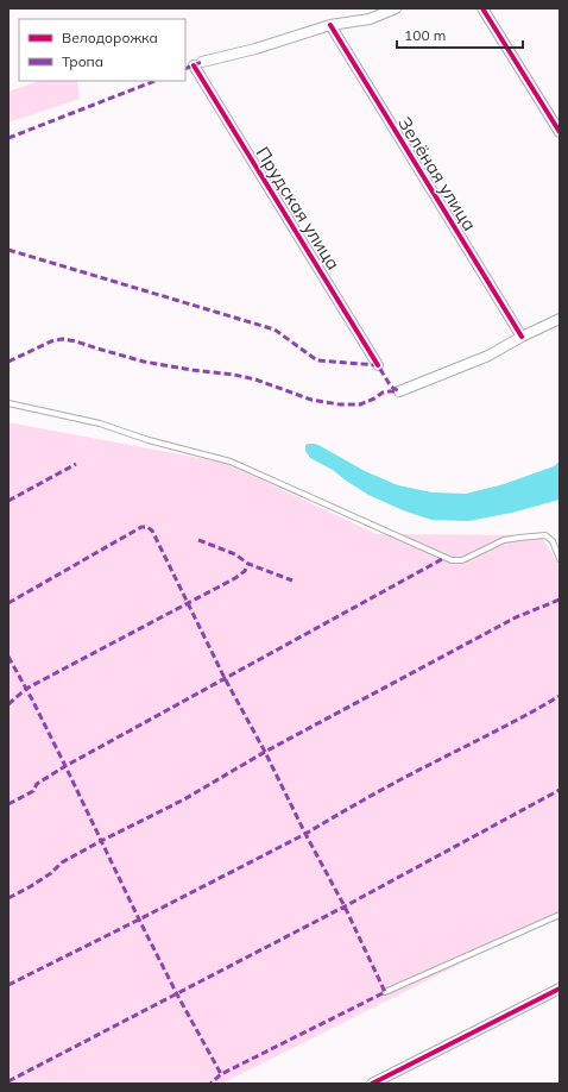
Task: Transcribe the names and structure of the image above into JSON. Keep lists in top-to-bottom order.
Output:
{
  "streets": {
    "street": ["Зелёная улица", "Прудская улица"]
  },
  "crossings": [
    ["Зелёная улица", "Прудская улица"]
  ],
  "legend": ["Велодорожка", "Тропа"],
  "scale_bar": "100 m"
}
